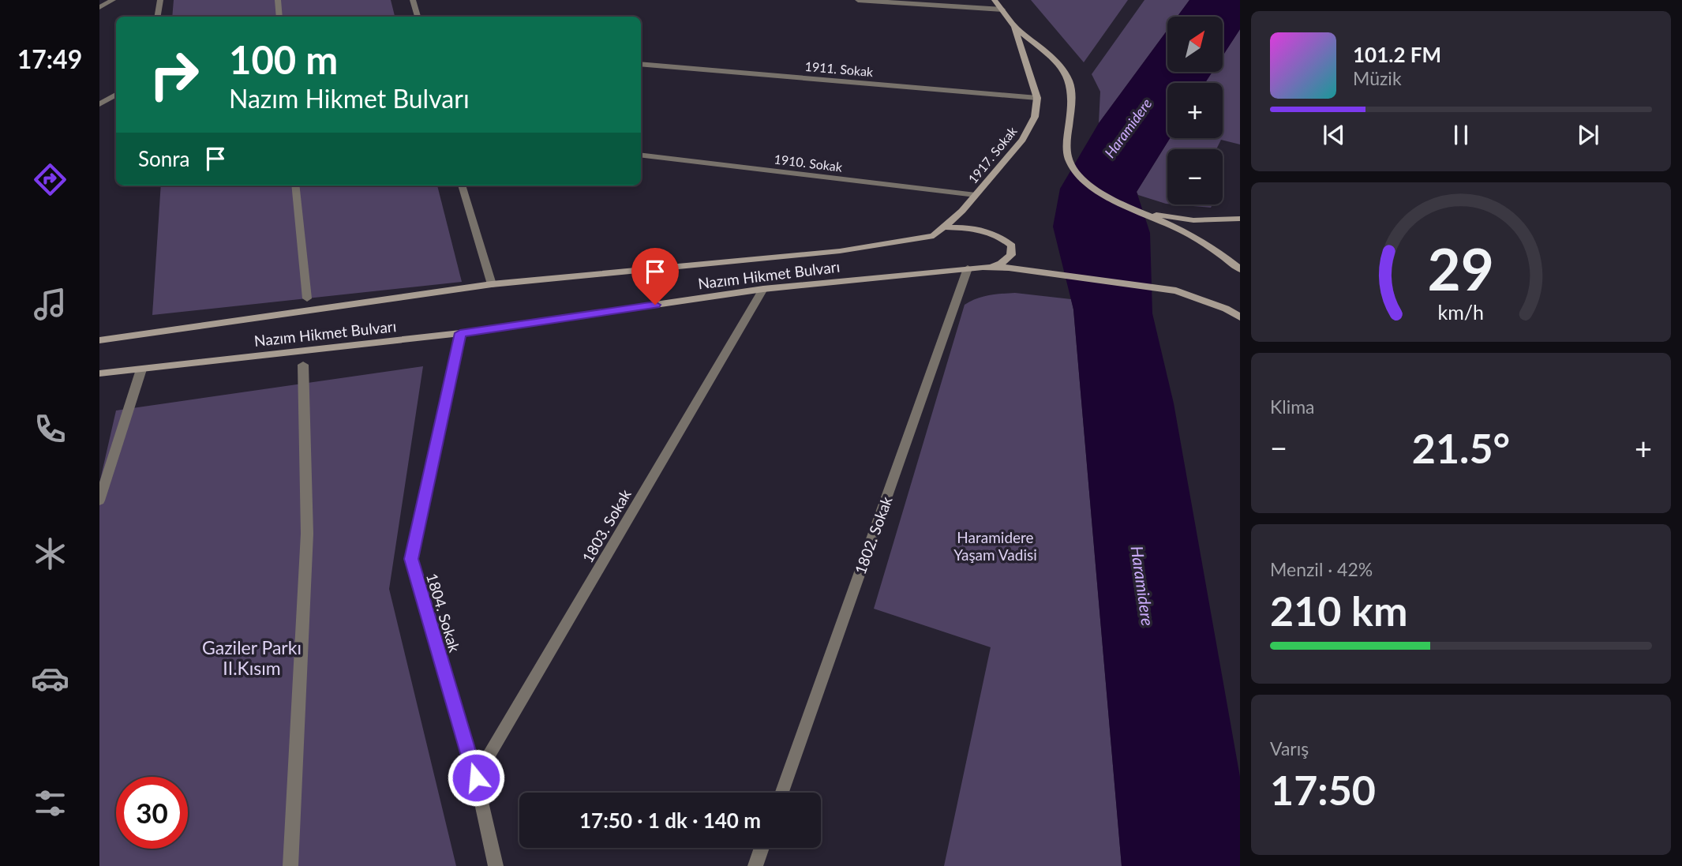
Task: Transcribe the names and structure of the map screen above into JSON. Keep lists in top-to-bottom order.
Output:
{
  "streets": {
    "main road": ["1917. Sokak", "Nazım Hikmet Bulvarı"],
    "street": [
      "1911. Sokak",
      "1910. Sokak",
      "1803. Sokak",
      "1802. Sokak",
      "1804. Sokak"
    ]
  },
  "crossings": [
    ["1911. Sokak", "1917. Sokak"],
    ["1917. Sokak", "1910. Sokak"],
    ["1917. Sokak", "Nazım Hikmet Bulvarı"],
    ["Nazım Hikmet Bulvarı", "1803. Sokak"],
    ["Nazım Hikmet Bulvarı", "1802. Sokak"],
    ["Nazım Hikmet Bulvarı", "1804. Sokak"],
    ["1803. Sokak", "1804. Sokak"]
  ],
  "water": ["Haramidere"],
  "parks": ["Haramidere Yaşam Vadisi", "Gaziler Parkı II.Kısım"],
  "north": "top right",
  "page": {
    "tabs": "17:49",
    "map_buttons": ["+", "−"],
    "turn": ["100 m", "Nazım Hikmet Bulvarı"],
    "song": ["101.2 FM", "Müzik"],
    "then": "Sonra",
    "tile": [
      "Klima",
      ["Menzil · 42%", "210 km"],
      ["Varış", "17:50"]
    ],
    "heat": ["−", "21.5°", "+"],
    "limit": "30",
    "trip": "17:50 · 1 dk · 140 m",
    "gauge": ["29", "km/h"]
  }
}
